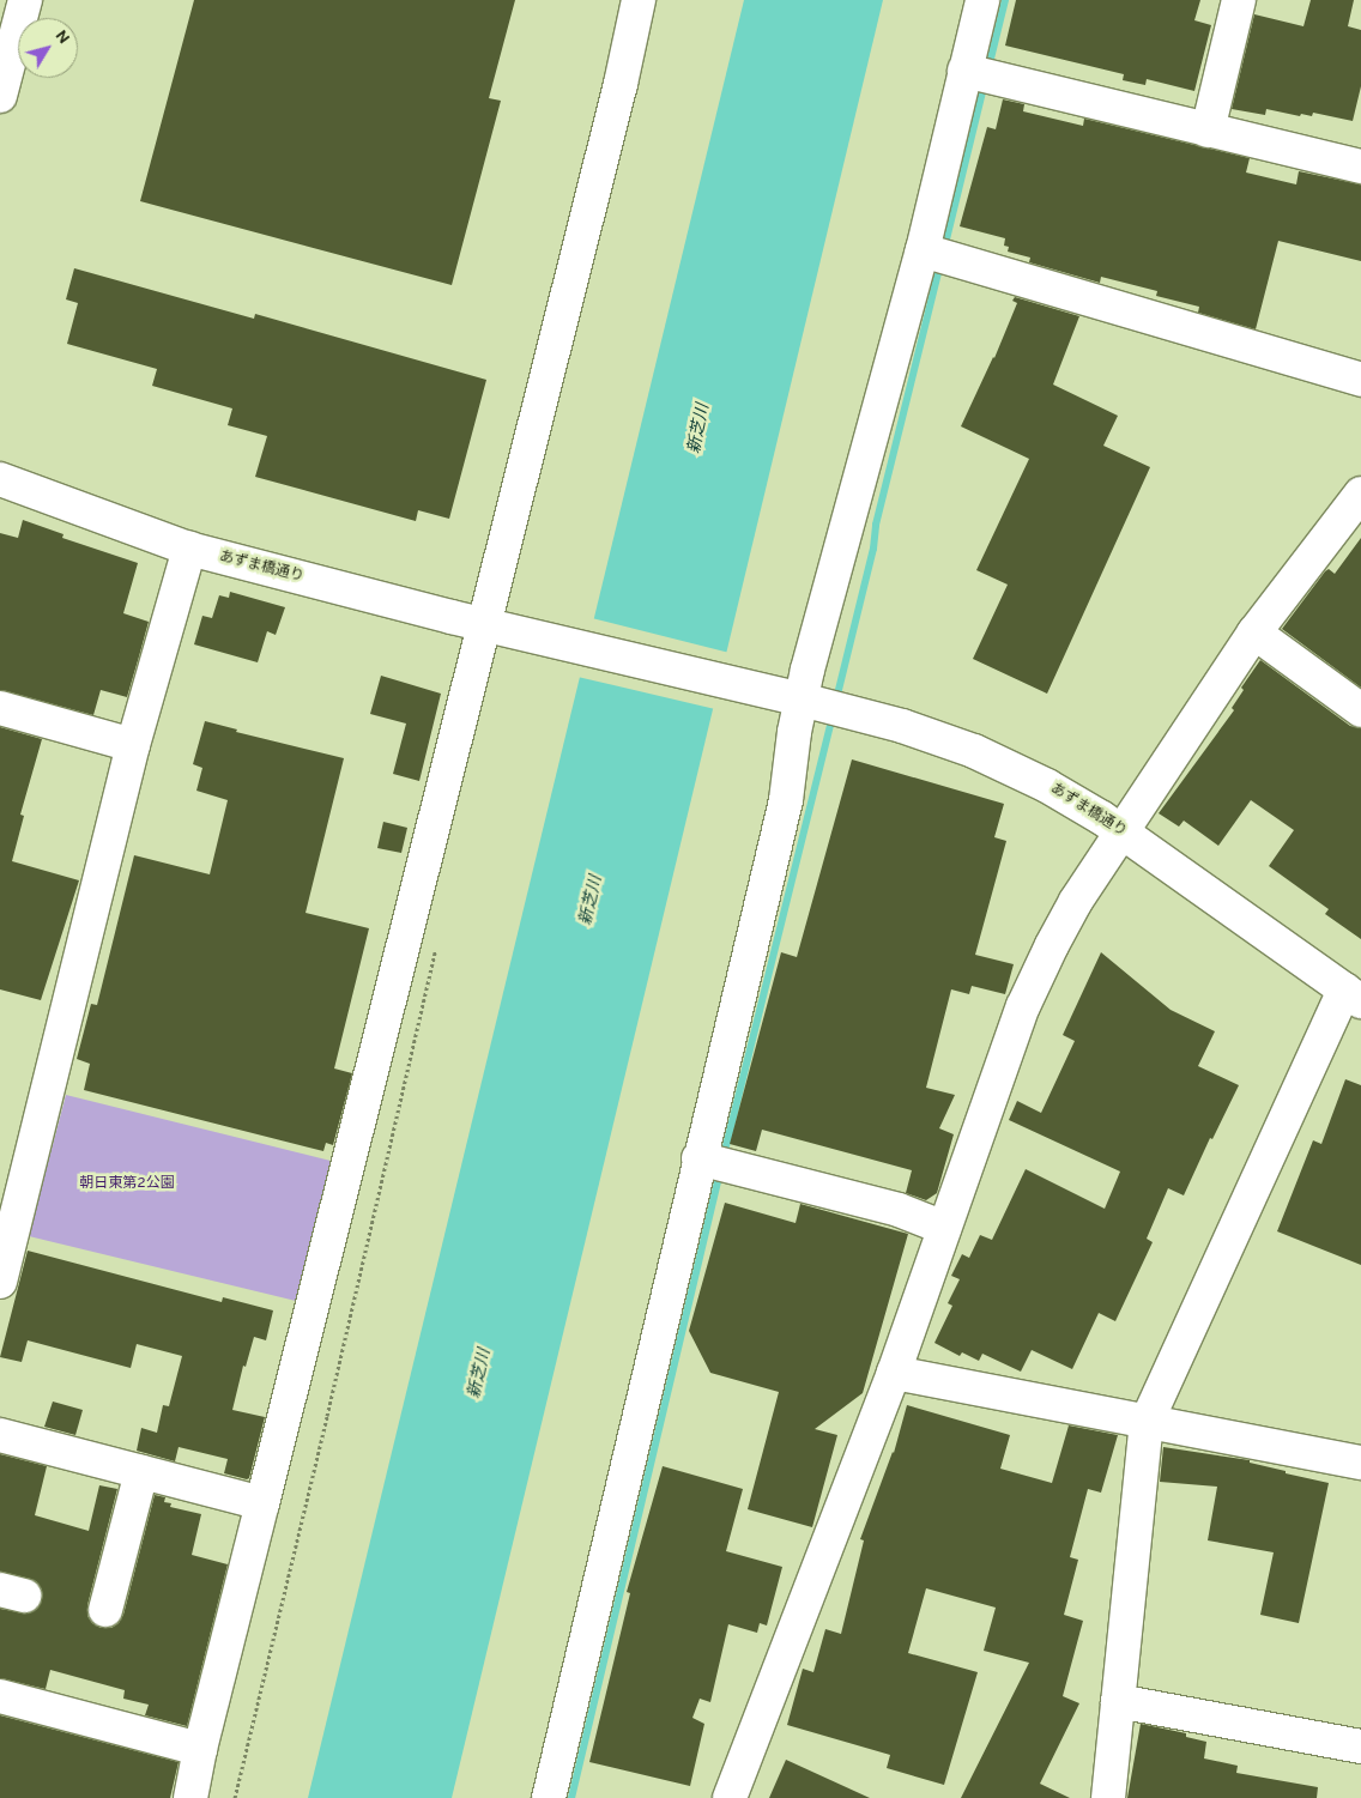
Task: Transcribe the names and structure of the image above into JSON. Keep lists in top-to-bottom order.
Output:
{
  "streets": {
    "street": ["あずま橋通り"]
  },
  "water": ["新芝川"],
  "parks": ["朝日東第2公園"],
  "north": "top right"
}
